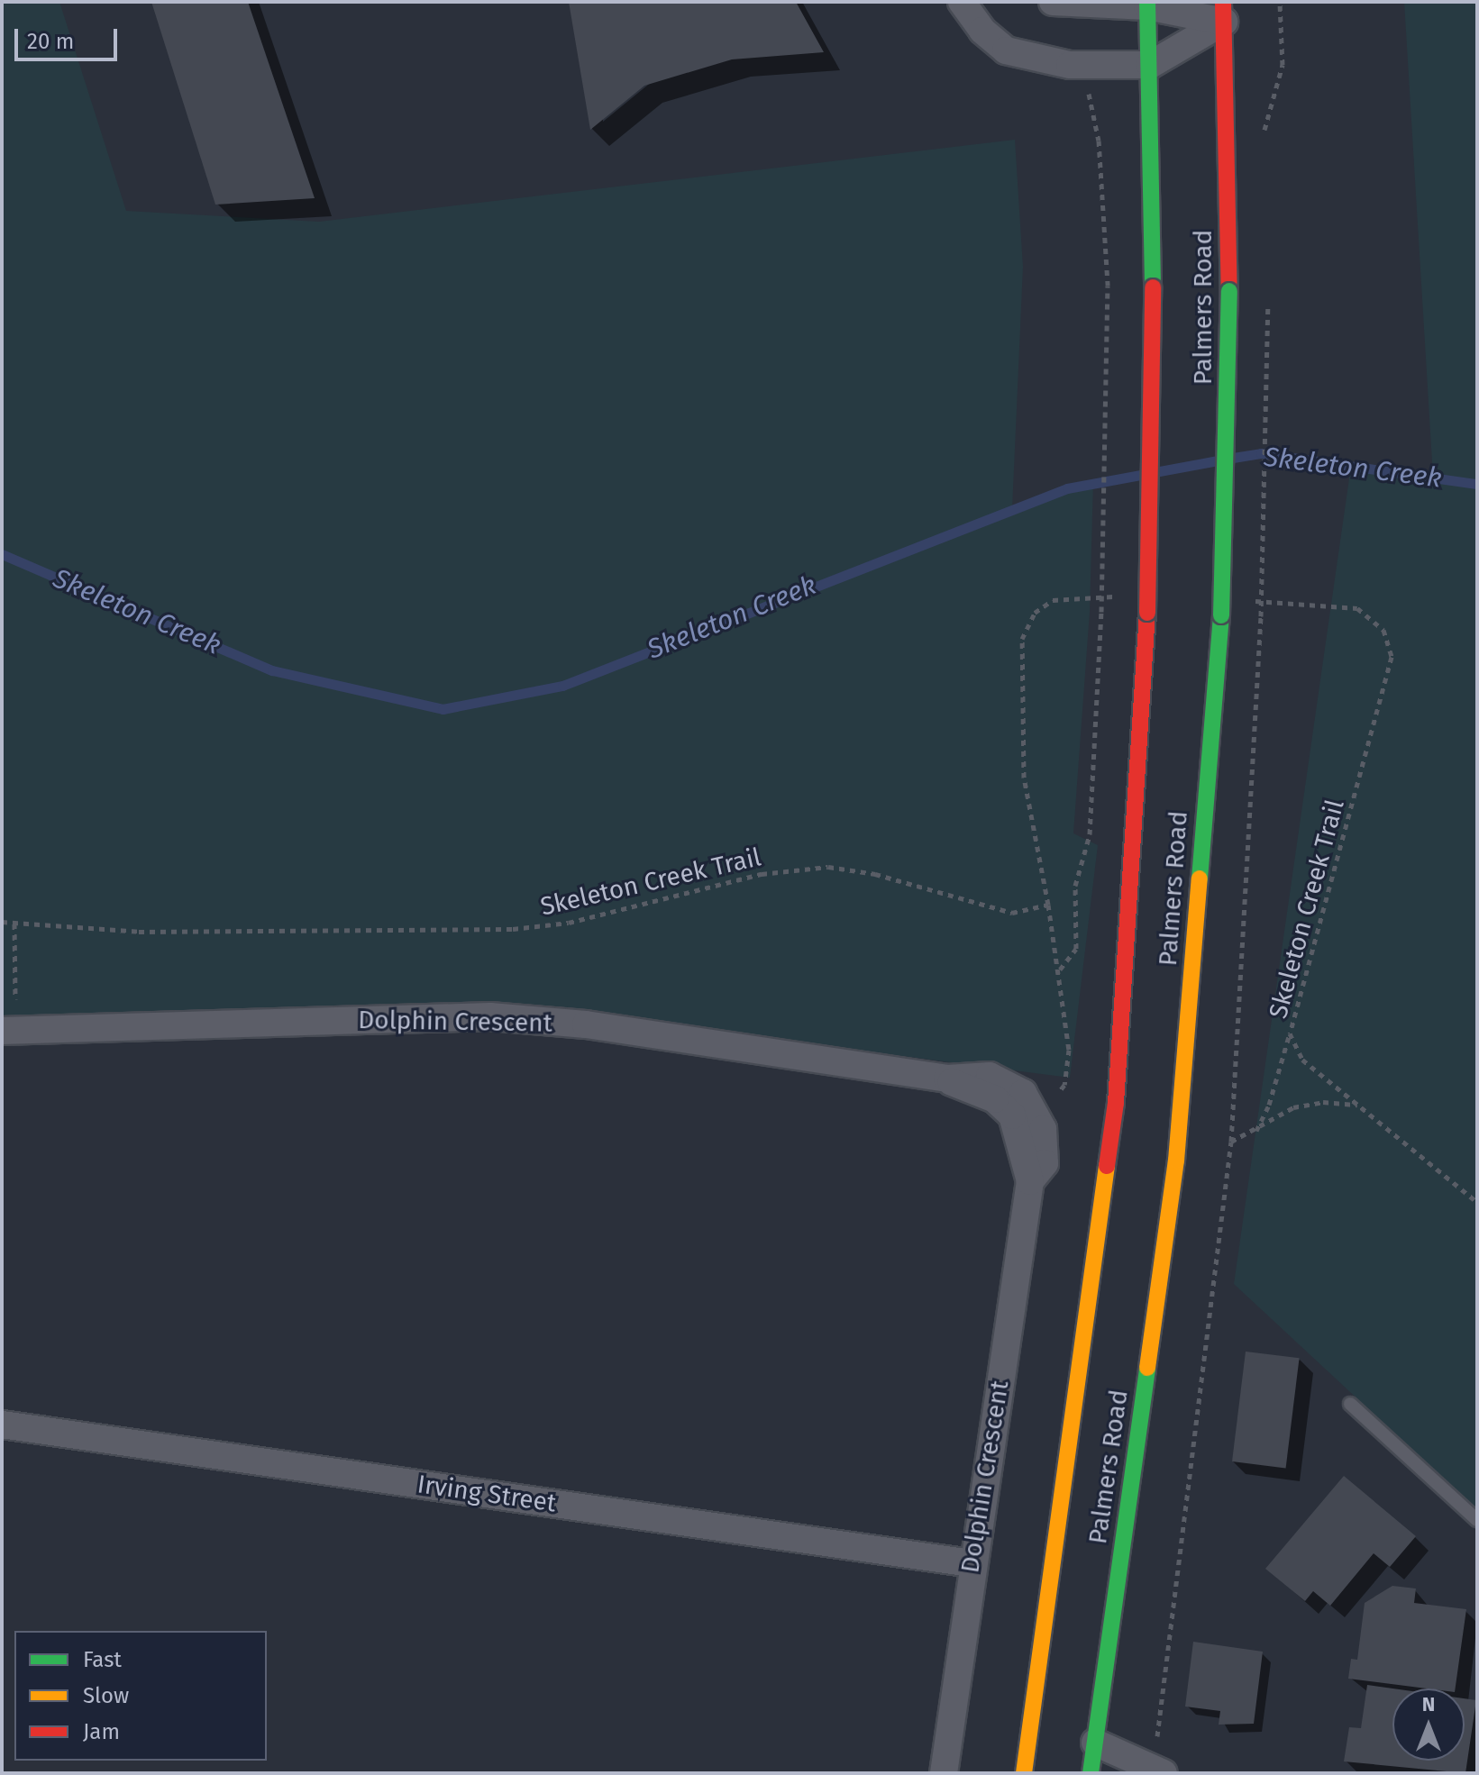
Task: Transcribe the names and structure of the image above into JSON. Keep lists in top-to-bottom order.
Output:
{
  "streets": {
    "main road": ["Palmers Road"],
    "street": ["Dolphin Crescent", "Irving Street"],
    "path": ["Skeleton Creek Trail"]
  },
  "crossings": [
    ["Dolphin Crescent", "Irving Street"]
  ],
  "water": ["Skeleton Creek"],
  "legend": ["Fast", "Slow", "Jam"],
  "scale_bar": "20 m",
  "north": "top"
}
